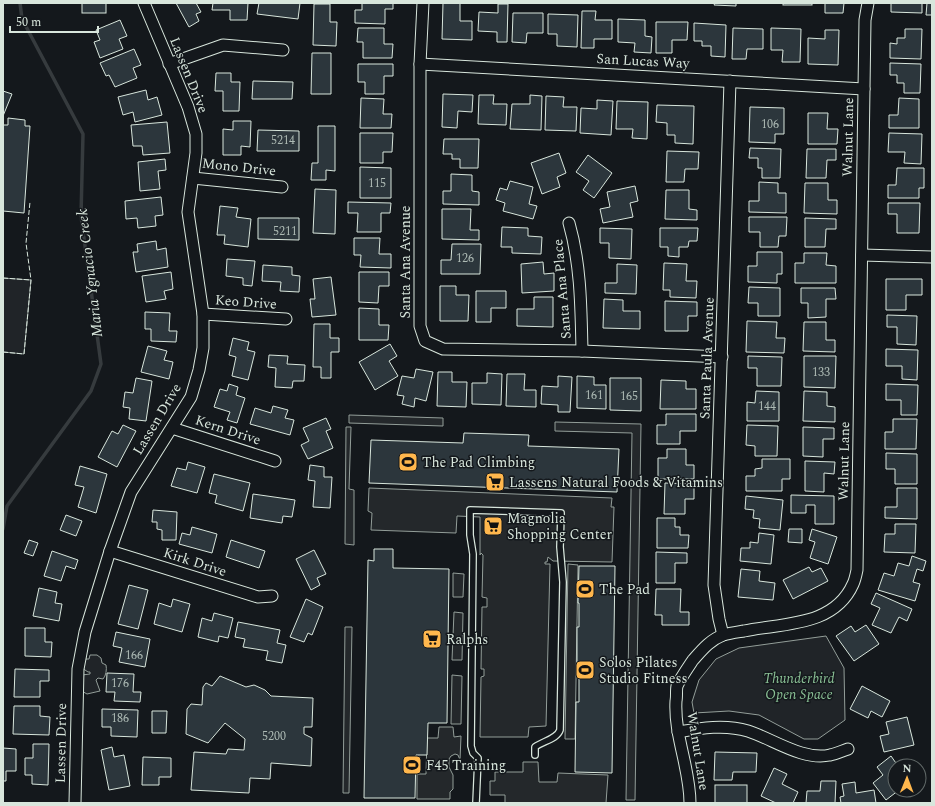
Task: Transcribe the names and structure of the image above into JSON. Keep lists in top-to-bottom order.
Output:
{
  "streets": {
    "street": [
      "San Lucas Way",
      "Lassen Drive",
      "Walnut Lane",
      "Mono Drive",
      "Santa Ana Avenue",
      "Santa Ana Place",
      "Keo Drive",
      "Santa Paula Avenue",
      "Kern Drive",
      "Kirk Drive"
    ]
  },
  "crossings": [
    ["San Lucas Way", "Walnut Lane"],
    ["San Lucas Way", "Santa Ana Avenue"],
    ["San Lucas Way", "Santa Paula Avenue"],
    ["Lassen Drive", "Mono Drive"],
    ["Lassen Drive", "Keo Drive"],
    ["Lassen Drive", "Kern Drive"],
    ["Lassen Drive", "Kirk Drive"],
    ["Walnut Lane", "Santa Paula Avenue"],
    ["Santa Ana Avenue", "Santa Ana Place"],
    ["Santa Ana Avenue", "Santa Paula Avenue"]
  ],
  "water": ["Maria Ygnacio Creek"],
  "parks": ["Thunderbird Open Space"],
  "places": {
    "sports": [
      "The Pad Climbing",
      "The Pad",
      "Solos Pilates Studio Fitness",
      "F45 Training"
    ],
    "supermarket": ["Lassens Natural Foods & Vitamins", "Magnolia Shopping Center", "Ralphs"]
  },
  "house_numbers": [
    "106",
    "5214",
    "115",
    "5211",
    "126",
    "133",
    "161",
    "165",
    "144",
    "166",
    "176",
    "186",
    "5200"
  ],
  "scale_bar": "50 m",
  "north": "top"
}
